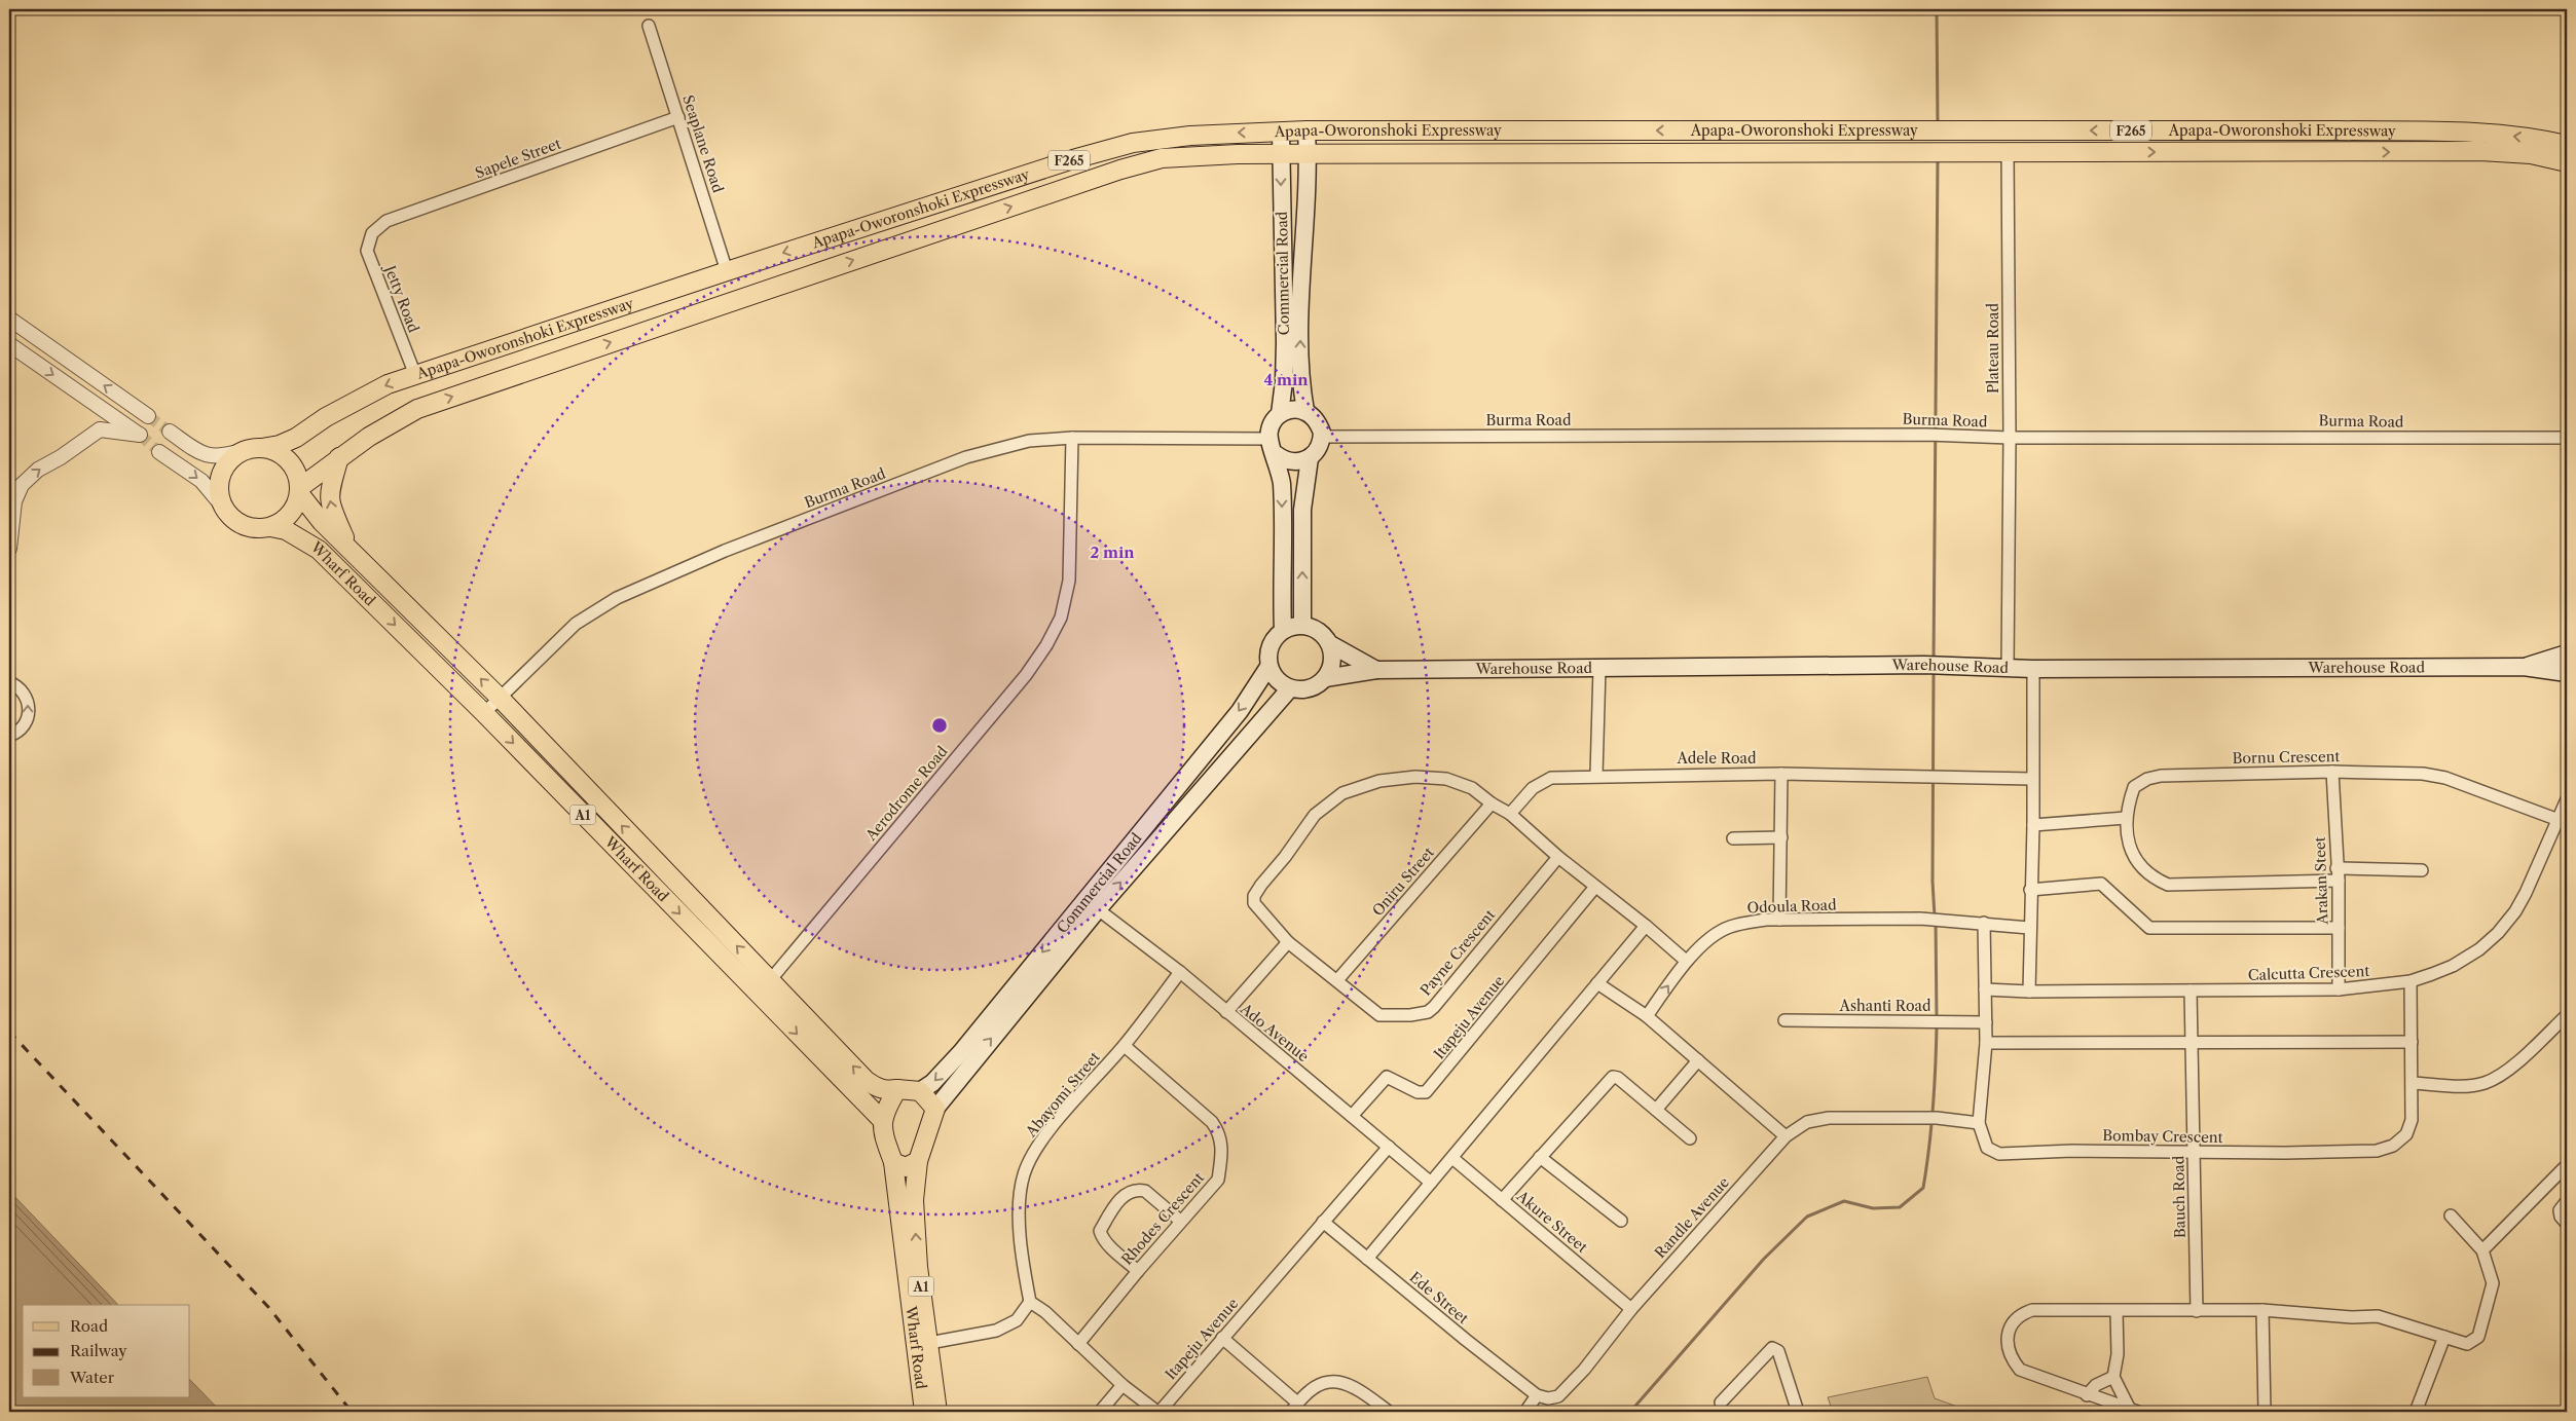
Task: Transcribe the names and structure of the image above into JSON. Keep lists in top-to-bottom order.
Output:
{
  "streets": {
    "main road": [
      "Apapa-Oworonshoki Expressway",
      "F265",
      "Commercial Road",
      "Wharf Road",
      "Warehouse Road",
      "A1"
    ],
    "street": [
      "Seaplane Road",
      "Sapele Street",
      "Jetty Road",
      "Plateau Road",
      "Burma Road",
      "Bornu Crescent",
      "Adele Road",
      "Aerodrome Road",
      "Arakan Steet",
      "Oniru Street",
      "Odoula Road",
      "Payne Crescent",
      "Calcutta Crescent",
      "Ashanti Road",
      "Itapeju Avenue",
      "Ado Avenue",
      "Abayomi Street",
      "Bombay Crescent",
      "Bauch Road",
      "Randle Avenue",
      "Rhodes Crescent",
      "Akure Street",
      "Ede Street"
    ]
  },
  "crossings": [
    ["Apapa-Oworonshoki Expressway", "Seaplane Road"],
    ["Apapa-Oworonshoki Expressway", "Commercial Road"],
    ["Apapa-Oworonshoki Expressway", "Jetty Road"],
    ["Apapa-Oworonshoki Expressway", "Plateau Road"],
    ["Apapa-Oworonshoki Expressway", "Wharf Road"],
    ["Seaplane Road", "Sapele Street"],
    ["Sapele Street", "Jetty Road"],
    ["Commercial Road", "Burma Road"],
    ["Commercial Road", "Wharf Road"],
    ["Commercial Road", "Warehouse Road"],
    ["Commercial Road", "Ado Avenue"],
    ["Plateau Road", "Burma Road"],
    ["Plateau Road", "Warehouse Road"],
    ["Burma Road", "Wharf Road"],
    ["Burma Road", "Aerodrome Road"],
    ["Wharf Road", "Aerodrome Road"],
    ["Bornu Crescent", "Arakan Steet"],
    ["Bornu Crescent", "Calcutta Crescent"],
    ["Arakan Steet", "Calcutta Crescent"],
    ["Oniru Street", "Payne Crescent"],
    ["Odoula Road", "Bombay Crescent"],
    ["Calcutta Crescent", "Bombay Crescent"],
    ["Calcutta Crescent", "Bauch Road"],
    ["Ashanti Road", "Bombay Crescent"],
    ["Itapeju Avenue", "Ado Avenue"],
    ["Itapeju Avenue", "Ede Street"],
    ["Ado Avenue", "Abayomi Street"],
    ["Abayomi Street", "Rhodes Crescent"],
    ["Bombay Crescent", "Bauch Road"],
    ["Bombay Crescent", "Randle Avenue"],
    ["Randle Avenue", "Akure Street"],
    ["Randle Avenue", "Ede Street"]
  ],
  "legend": ["Road", "Railway", "Water"],
  "rings": ["4 min", "2 min"]
}
